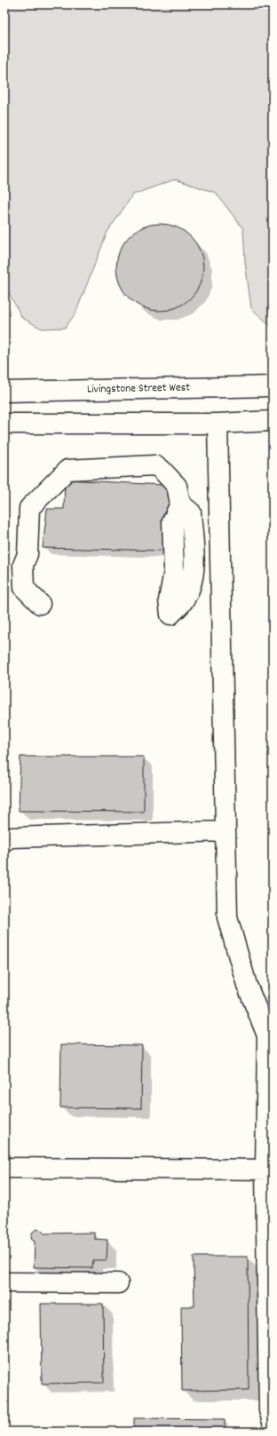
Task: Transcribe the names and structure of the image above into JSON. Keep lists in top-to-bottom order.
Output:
{
  "streets": {
    "street": ["Livingstone Street West"]
  }
}
